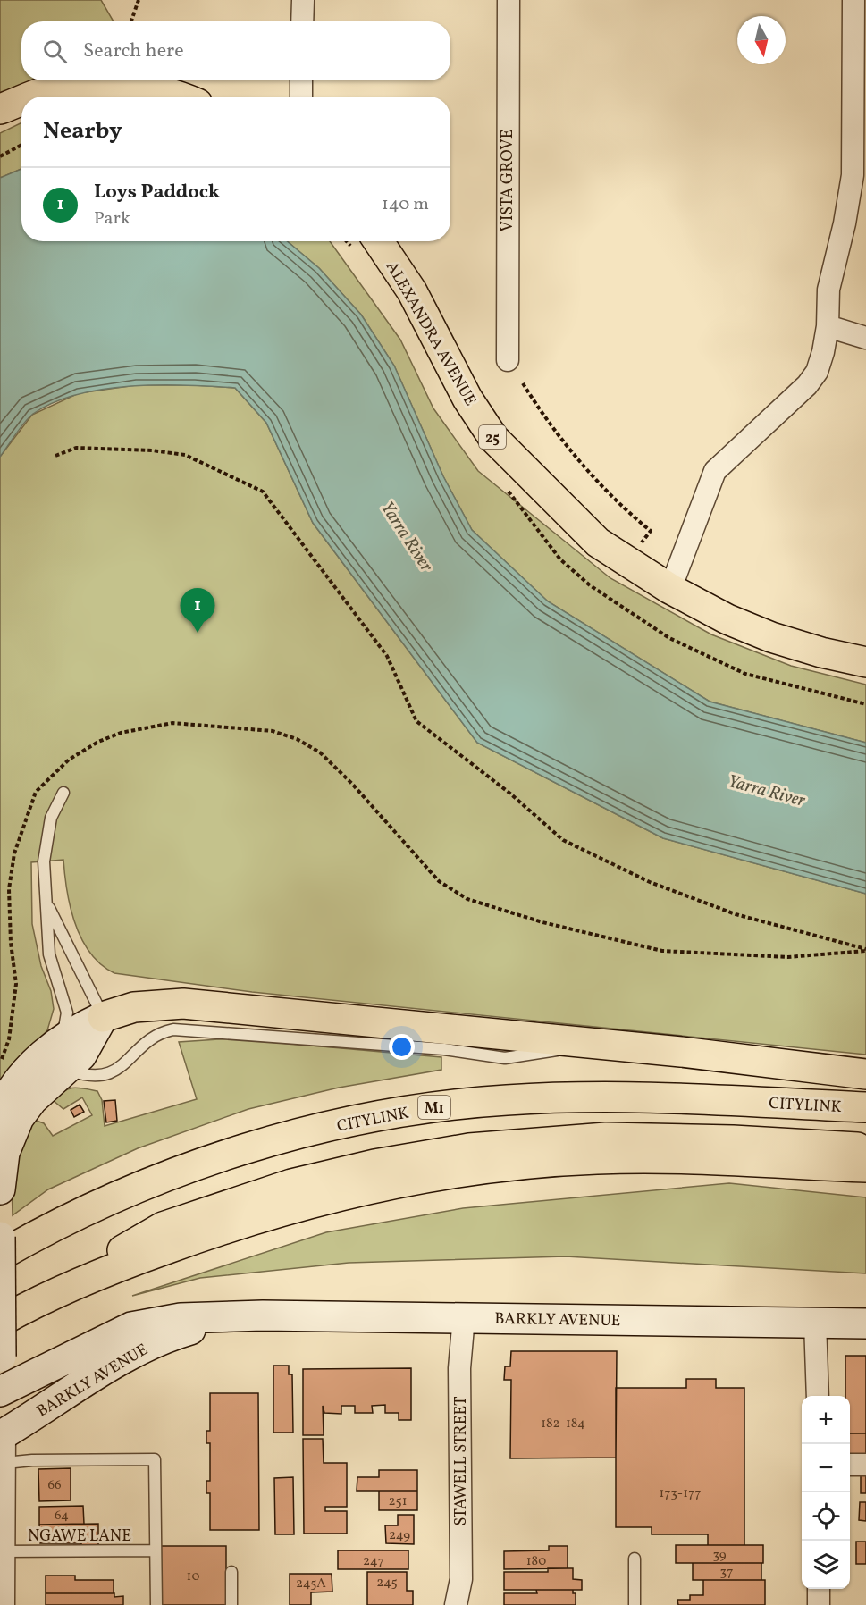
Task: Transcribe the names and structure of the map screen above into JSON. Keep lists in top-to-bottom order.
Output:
{
  "streets": {
    "main road": [
      "ALEXANDRA AVENUE",
      "25",
      "CITYLINK",
      "M1",
      "BARKLY AVENUE"
    ],
    "street": ["VISTA GROVE", "STAWELL STREET"],
    "lane": ["NGAWE LANE"]
  },
  "crossings": [
    ["BARKLY AVENUE", "STAWELL STREET"]
  ],
  "water": ["Yarra River"],
  "house_numbers": [
    "182-184",
    "66",
    "173-177",
    "251",
    "64",
    "249",
    "39",
    "247",
    "180",
    "37",
    "10",
    "245",
    "245A"
  ],
  "north": "bottom",
  "page": {
    "search": "Search here",
    "heading": "Nearby",
    "list": [
      {
        "mark": "1",
        "name": "Loys Paddock",
        "note": "Park",
        "value": "140 m"
      }
    ],
    "pins": "1",
    "map_buttons": ["+", "−"]
  }
}
